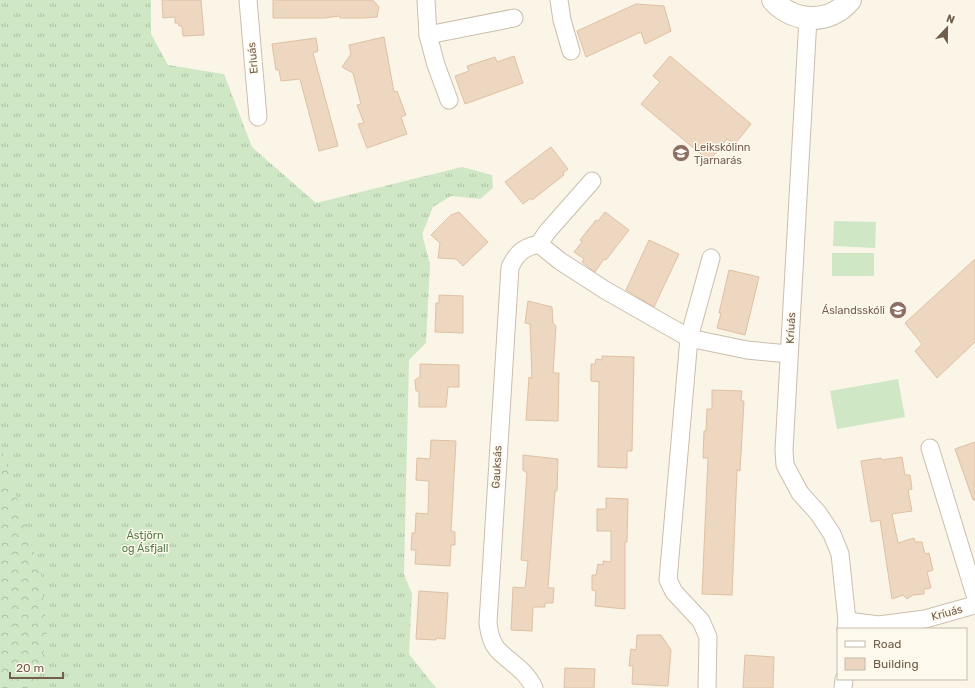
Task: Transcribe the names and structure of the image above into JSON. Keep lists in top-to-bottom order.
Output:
{
  "streets": {
    "street": ["Erluás", "Kríuás", "Gauksás"]
  },
  "parks": ["Ástjörn og Ásfjall"],
  "places": {
    "school or university": ["Leikskólinn Tjarnarás", "Áslandsskóli"]
  },
  "legend": ["Road", "Building"],
  "scale_bar": "20 m",
  "north": "top"
}
